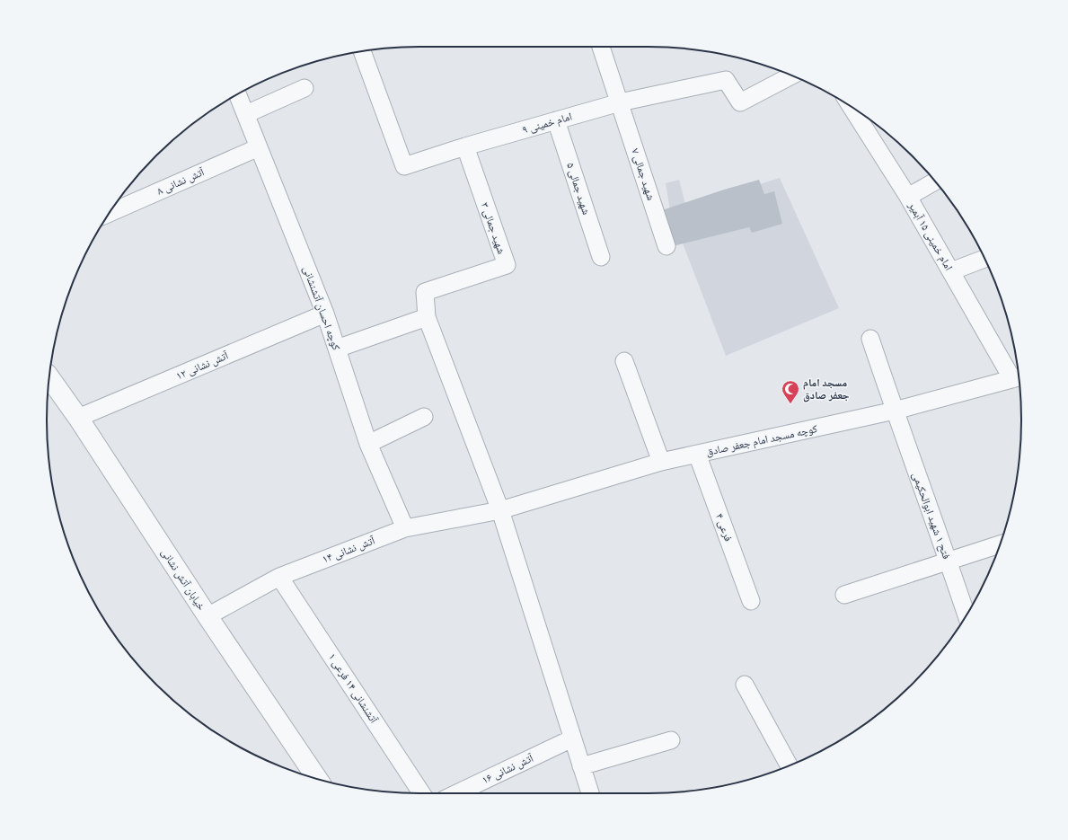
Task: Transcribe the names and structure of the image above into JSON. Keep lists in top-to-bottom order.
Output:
{
  "streets": {
    "street": [
      "امام خمینی ۹",
      "شهید جمالی ۷",
      "آتش نشانی ۸",
      "شهید جمالی ۵",
      "شهید جمالی ۳",
      "امام خمینی ۱۵ آبمیر",
      "کوچه احسان آتشنشانی",
      "آتش نشانی ۱۲",
      "کوچه مسجد امام جعفر صادق",
      "فتح ۱ شهید ابوالحکیمی",
      "فرعی ۴",
      "آتش نشانی ۱۴",
      "خیابان آتش نشانی",
      "آتشنشانی ۱۴ فرعی ۱",
      "آتش نشانی ۱۶"
    ]
  },
  "crossings": [
    ["امام خمینی ۹", "شهید جمالی ۷"],
    ["امام خمینی ۹", "شهید جمالی ۵"],
    ["امام خمینی ۹", "شهید جمالی ۳"],
    ["آتش نشانی ۸", "کوچه احسان آتشنشانی"],
    ["امام خمینی ۱۵ آبمیر", "کوچه مسجد امام جعفر صادق"],
    ["کوچه احسان آتشنشانی", "آتش نشانی ۱۲"],
    ["کوچه احسان آتشنشانی", "آتش نشانی ۱۴"],
    ["آتش نشانی ۱۲", "خیابان آتش نشانی"],
    ["کوچه مسجد امام جعفر صادق", "فتح ۱ شهید ابوالحکیمی"],
    ["کوچه مسجد امام جعفر صادق", "فرعی ۴"],
    ["کوچه مسجد امام جعفر صادق", "آتش نشانی ۱۴"],
    ["آتش نشانی ۱۴", "خیابان آتش نشانی"],
    ["آتش نشانی ۱۴", "آتشنشانی ۱۴ فرعی ۱"]
  ],
  "places": {
    "mosque": ["مسجد امام جعفر صادق"]
  }
}
